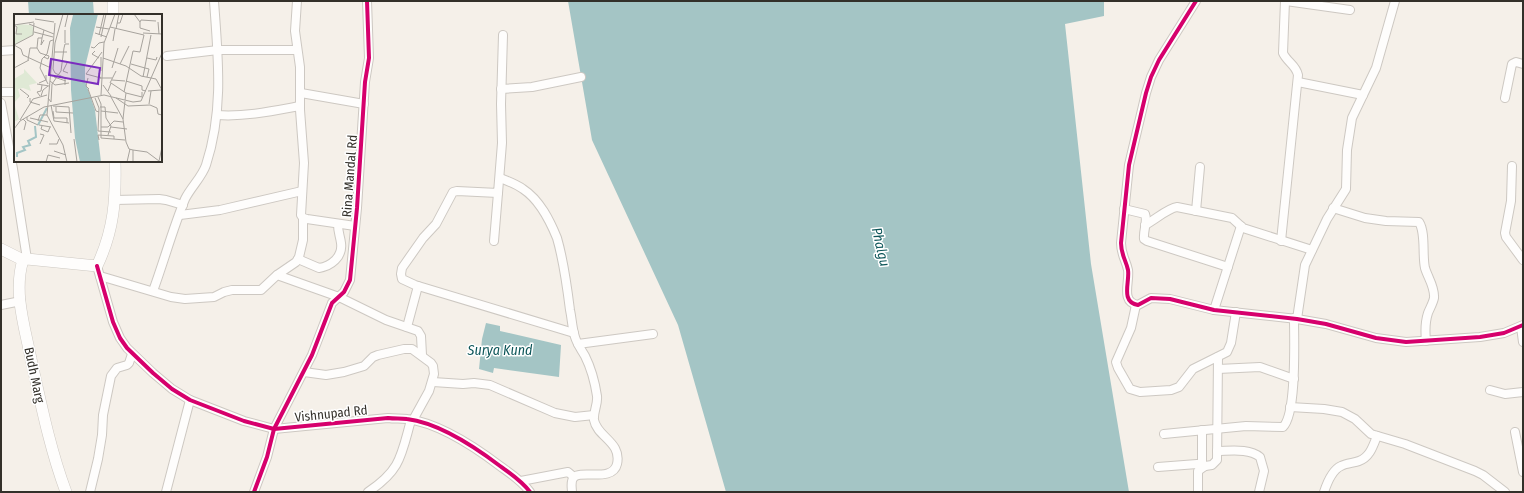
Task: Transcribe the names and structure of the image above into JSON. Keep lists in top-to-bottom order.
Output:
{
  "streets": {
    "street": ["Rina Mandal Rd", "Budh Marg", "Vishnupad Rd"]
  },
  "crossings": [
    ["Rina Mandal Rd", "Vishnupad Rd"]
  ],
  "water": ["Phalgu", "Surya Kund"]
}
